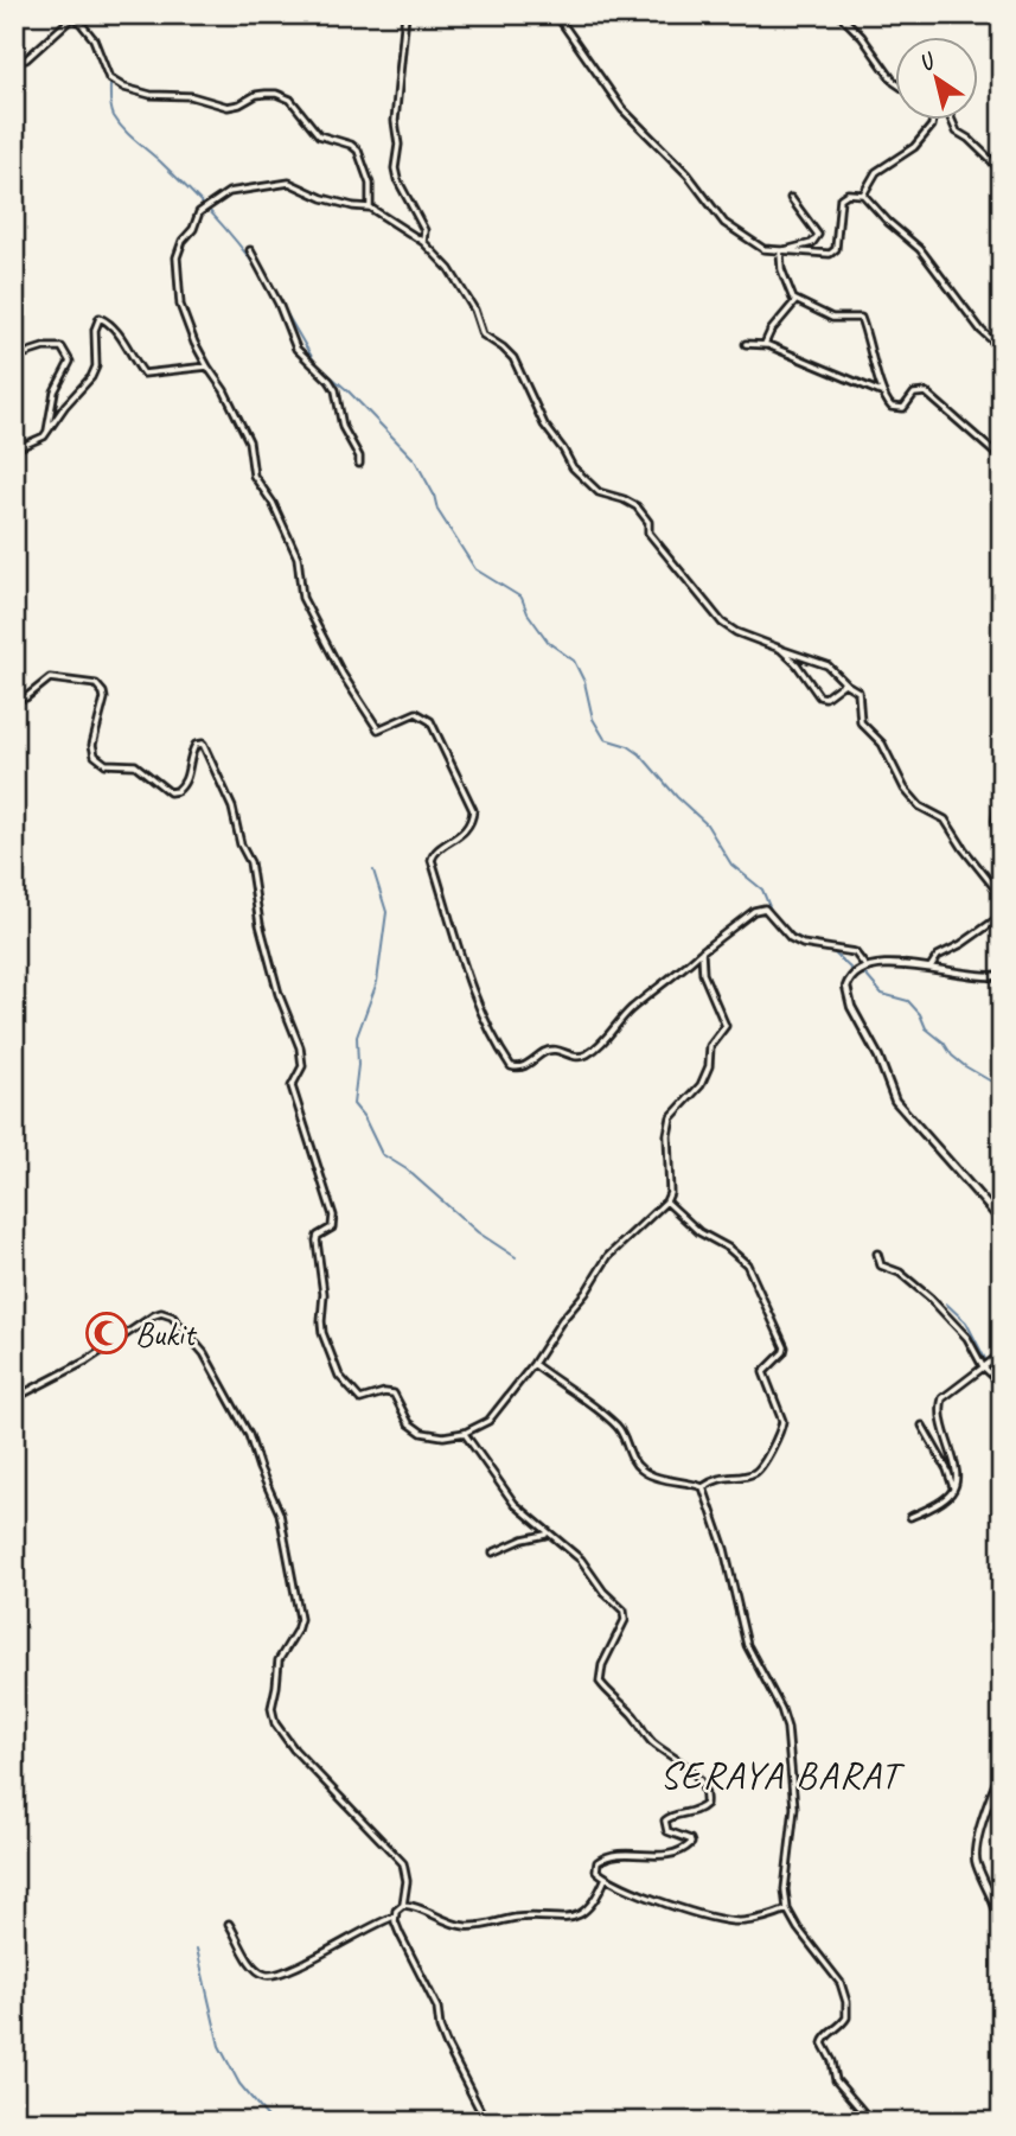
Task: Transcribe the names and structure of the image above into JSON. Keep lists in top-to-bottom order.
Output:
{
  "districts": ["SERAYA BARAT"],
  "places": {
    "mosque": ["Bukit"]
  },
  "north": "top left"
}
